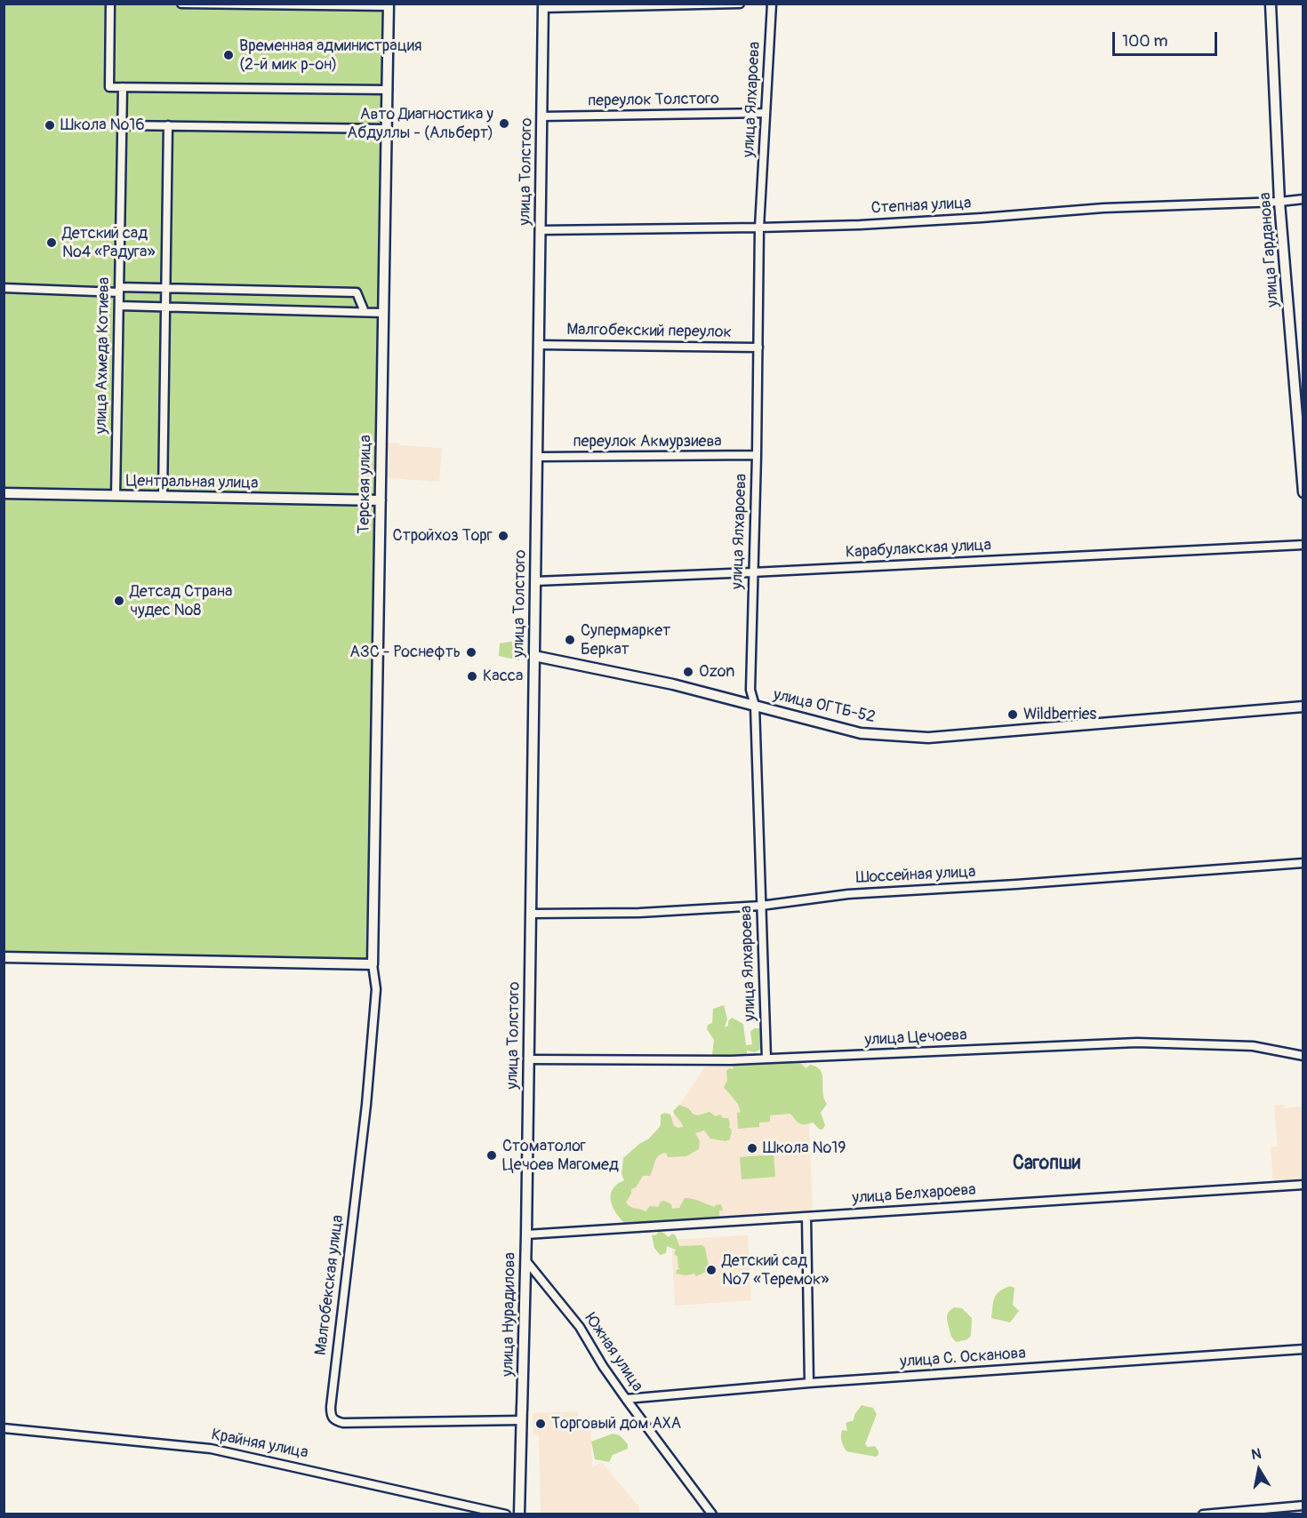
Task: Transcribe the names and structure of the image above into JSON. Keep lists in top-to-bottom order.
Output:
{
  "streets": {
    "street": [
      "улица Ялхароева",
      "переулок Толстого",
      "улица Толстого",
      "Степная улица",
      "улица Гарданова",
      "Малгобекский переулок",
      "улица Ахмеда Котиева",
      "переулок Акмурзиева",
      "Центральная улица",
      "Терская улица",
      "Карабулакская улица",
      "улица ОГТБ-52",
      "Шоссейная улица",
      "улица Цечоева",
      "улица Белхароева",
      "Малгобекская улица",
      "улица Нурадилова",
      "Южная улица",
      "улица С. Осканова",
      "Крайняя улица"
    ]
  },
  "crossings": [
    ["улица Ялхароева", "переулок Толстого"],
    ["улица Ялхароева", "Степная улица"],
    ["улица Ялхароева", "Малгобекский переулок"],
    ["улица Ялхароева", "переулок Акмурзиева"],
    ["улица Ялхароева", "Карабулакская улица"],
    ["улица Ялхароева", "улица ОГТБ-52"],
    ["улица Ялхароева", "Шоссейная улица"],
    ["улица Ялхароева", "улица Цечоева"],
    ["переулок Толстого", "улица Толстого"],
    ["улица Толстого", "Степная улица"],
    ["улица Толстого", "Малгобекский переулок"],
    ["улица Толстого", "переулок Акмурзиева"],
    ["улица Толстого", "Карабулакская улица"],
    ["улица Толстого", "улица ОГТБ-52"],
    ["улица Толстого", "Шоссейная улица"],
    ["улица Толстого", "улица Цечоева"],
    ["улица Толстого", "улица Белхароева"],
    ["улица Толстого", "улица Нурадилова"],
    ["Степная улица", "улица Гарданова"],
    ["улица Ахмеда Котиева", "Центральная улица"],
    ["Центральная улица", "Терская улица"],
    ["Терская улица", "Малгобекская улица"],
    ["улица Белхароева", "улица Нурадилова"],
    ["Малгобекская улица", "улица Нурадилова"],
    ["улица Нурадилова", "Южная улица"],
    ["Южная улица", "улица С. Осканова"]
  ],
  "districts": ["Сагопши"],
  "places": [
    "Временная администрация (2-й мик р-он)",
    "Авто Диагностика у Абдуллы - (Альберт)",
    "Школа №16",
    "Детский сад №4 «Радуга»",
    "Стройхоз Торг",
    "Детсад Страна чудес №8",
    "Супермаркет Беркат",
    "АЗС - Роснефть",
    "Ozon",
    "Касса",
    "Wildberries",
    "Школа №19",
    "Стоматолог Цечоев Магомед",
    "Детский сад №7 «Теремок»",
    "Торговый дом АХА"
  ],
  "scale_bar": "100 m",
  "north": "top"
}
